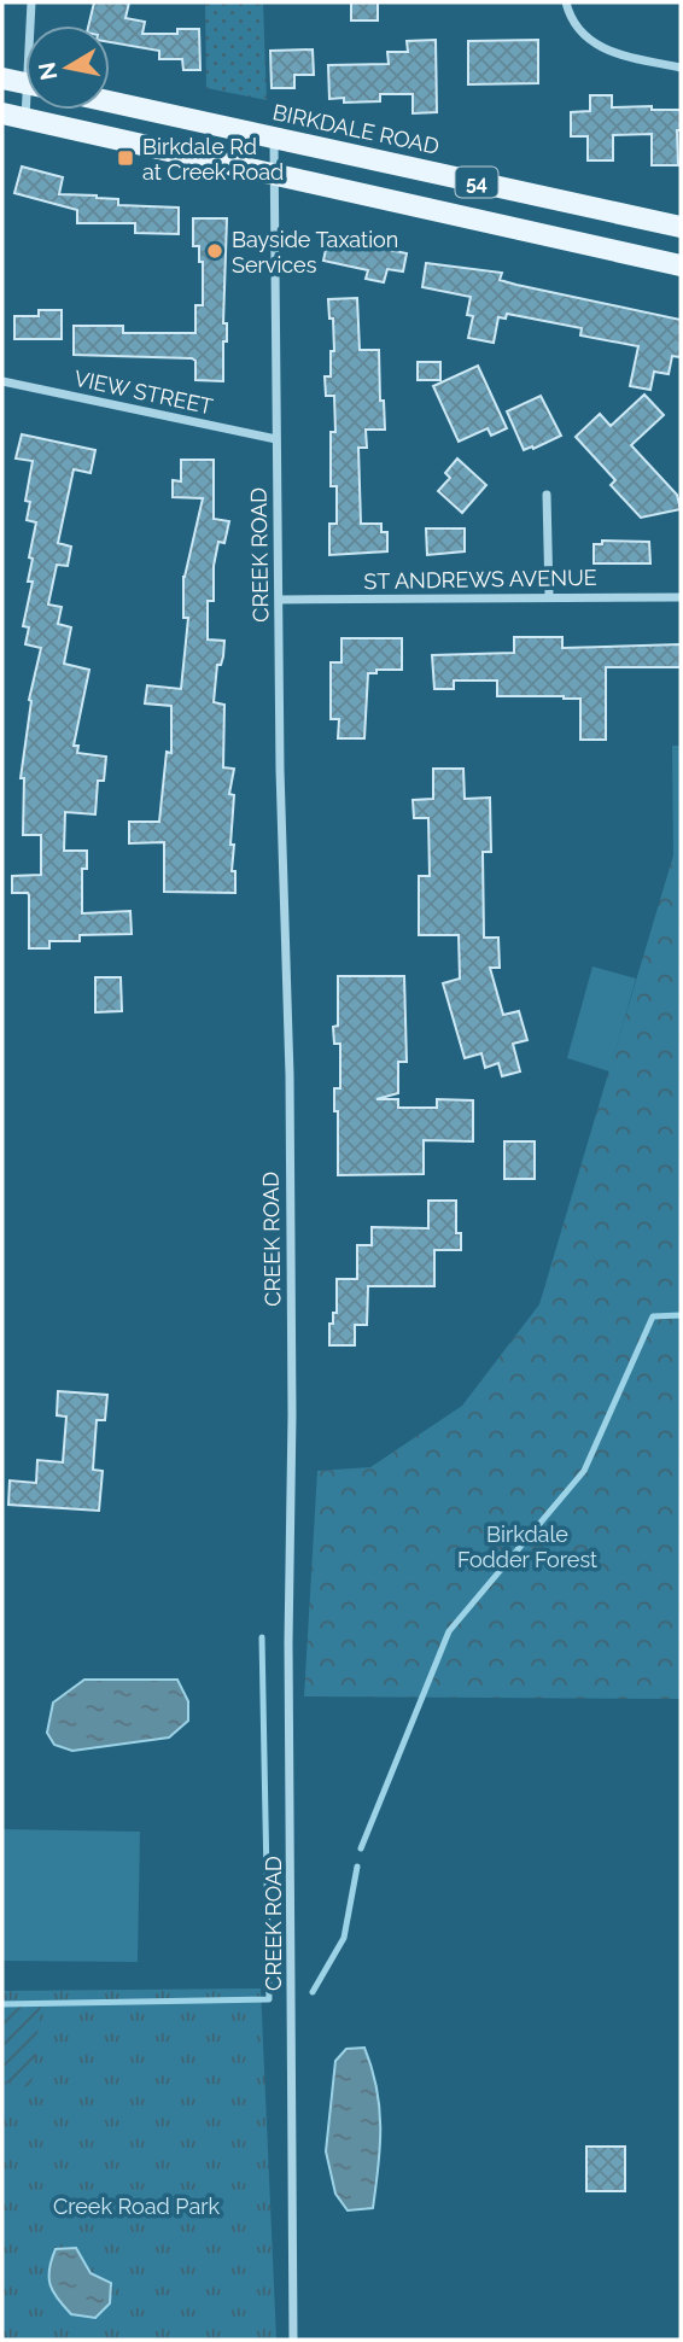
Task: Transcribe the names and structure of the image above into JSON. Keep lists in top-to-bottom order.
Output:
{
  "streets": {
    "main road": ["BIRKDALE ROAD", "54"],
    "street": ["VIEW STREET", "CREEK ROAD", "ST ANDREWS AVENUE"]
  },
  "crossings": [
    ["BIRKDALE ROAD", "CREEK ROAD"],
    ["54", "CREEK ROAD"],
    ["VIEW STREET", "CREEK ROAD"],
    ["CREEK ROAD", "ST ANDREWS AVENUE"]
  ],
  "parks": ["Birkdale Fodder Forest", "Creek Road Park"],
  "places": {
    "transit": ["Birkdale Rd at Creek Road"],
    "other": ["Bayside Taxation Services"]
  },
  "north": "left"
}
